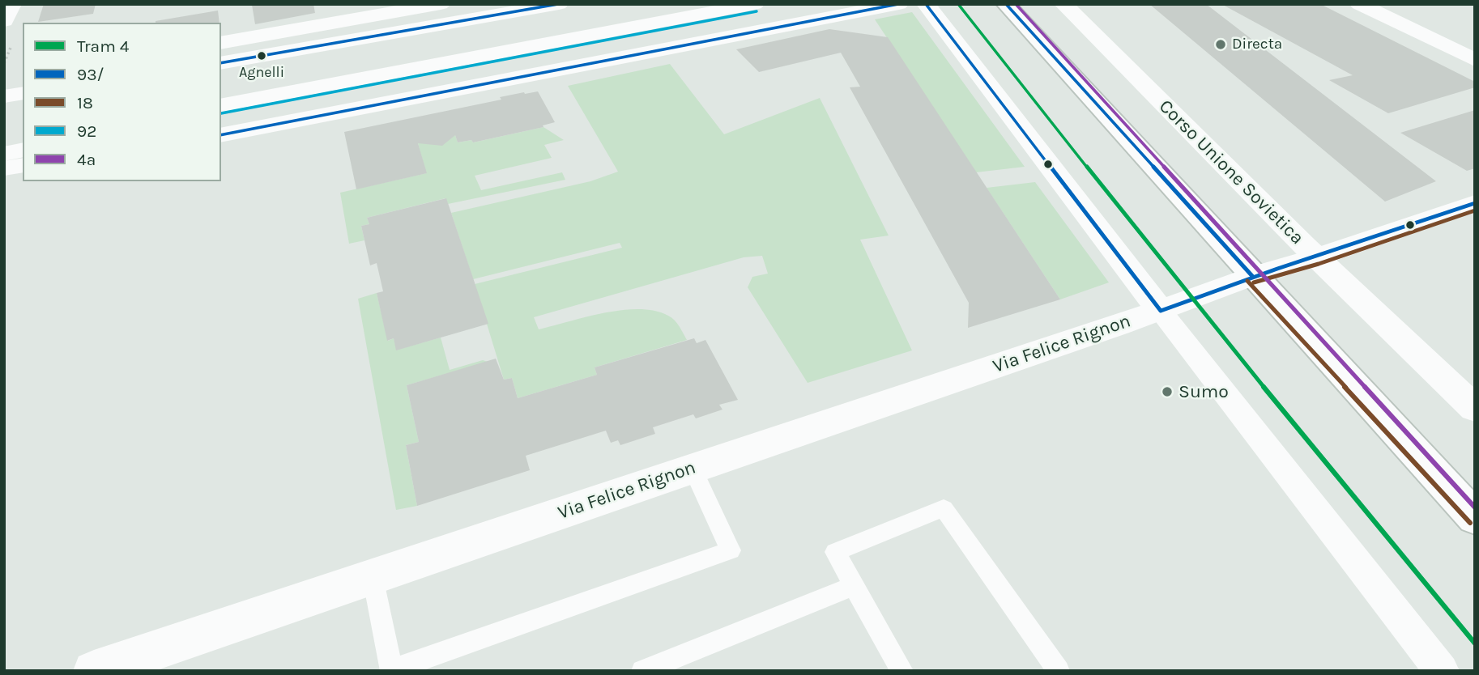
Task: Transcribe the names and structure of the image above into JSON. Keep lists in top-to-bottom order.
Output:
{
  "streets": {
    "street": ["Corso Unione Sovietica", "Via Felice Rignon"]
  },
  "places": ["Directa", "Agnelli", "Sumo"],
  "lines": [
    "tram line 4",
    "transit line 93/",
    "transit line 4a",
    "transit line 92",
    "transit line 18"
  ],
  "legend": [
    "Tram 4",
    "93/",
    "18",
    "92",
    "4a"
  ]
}
